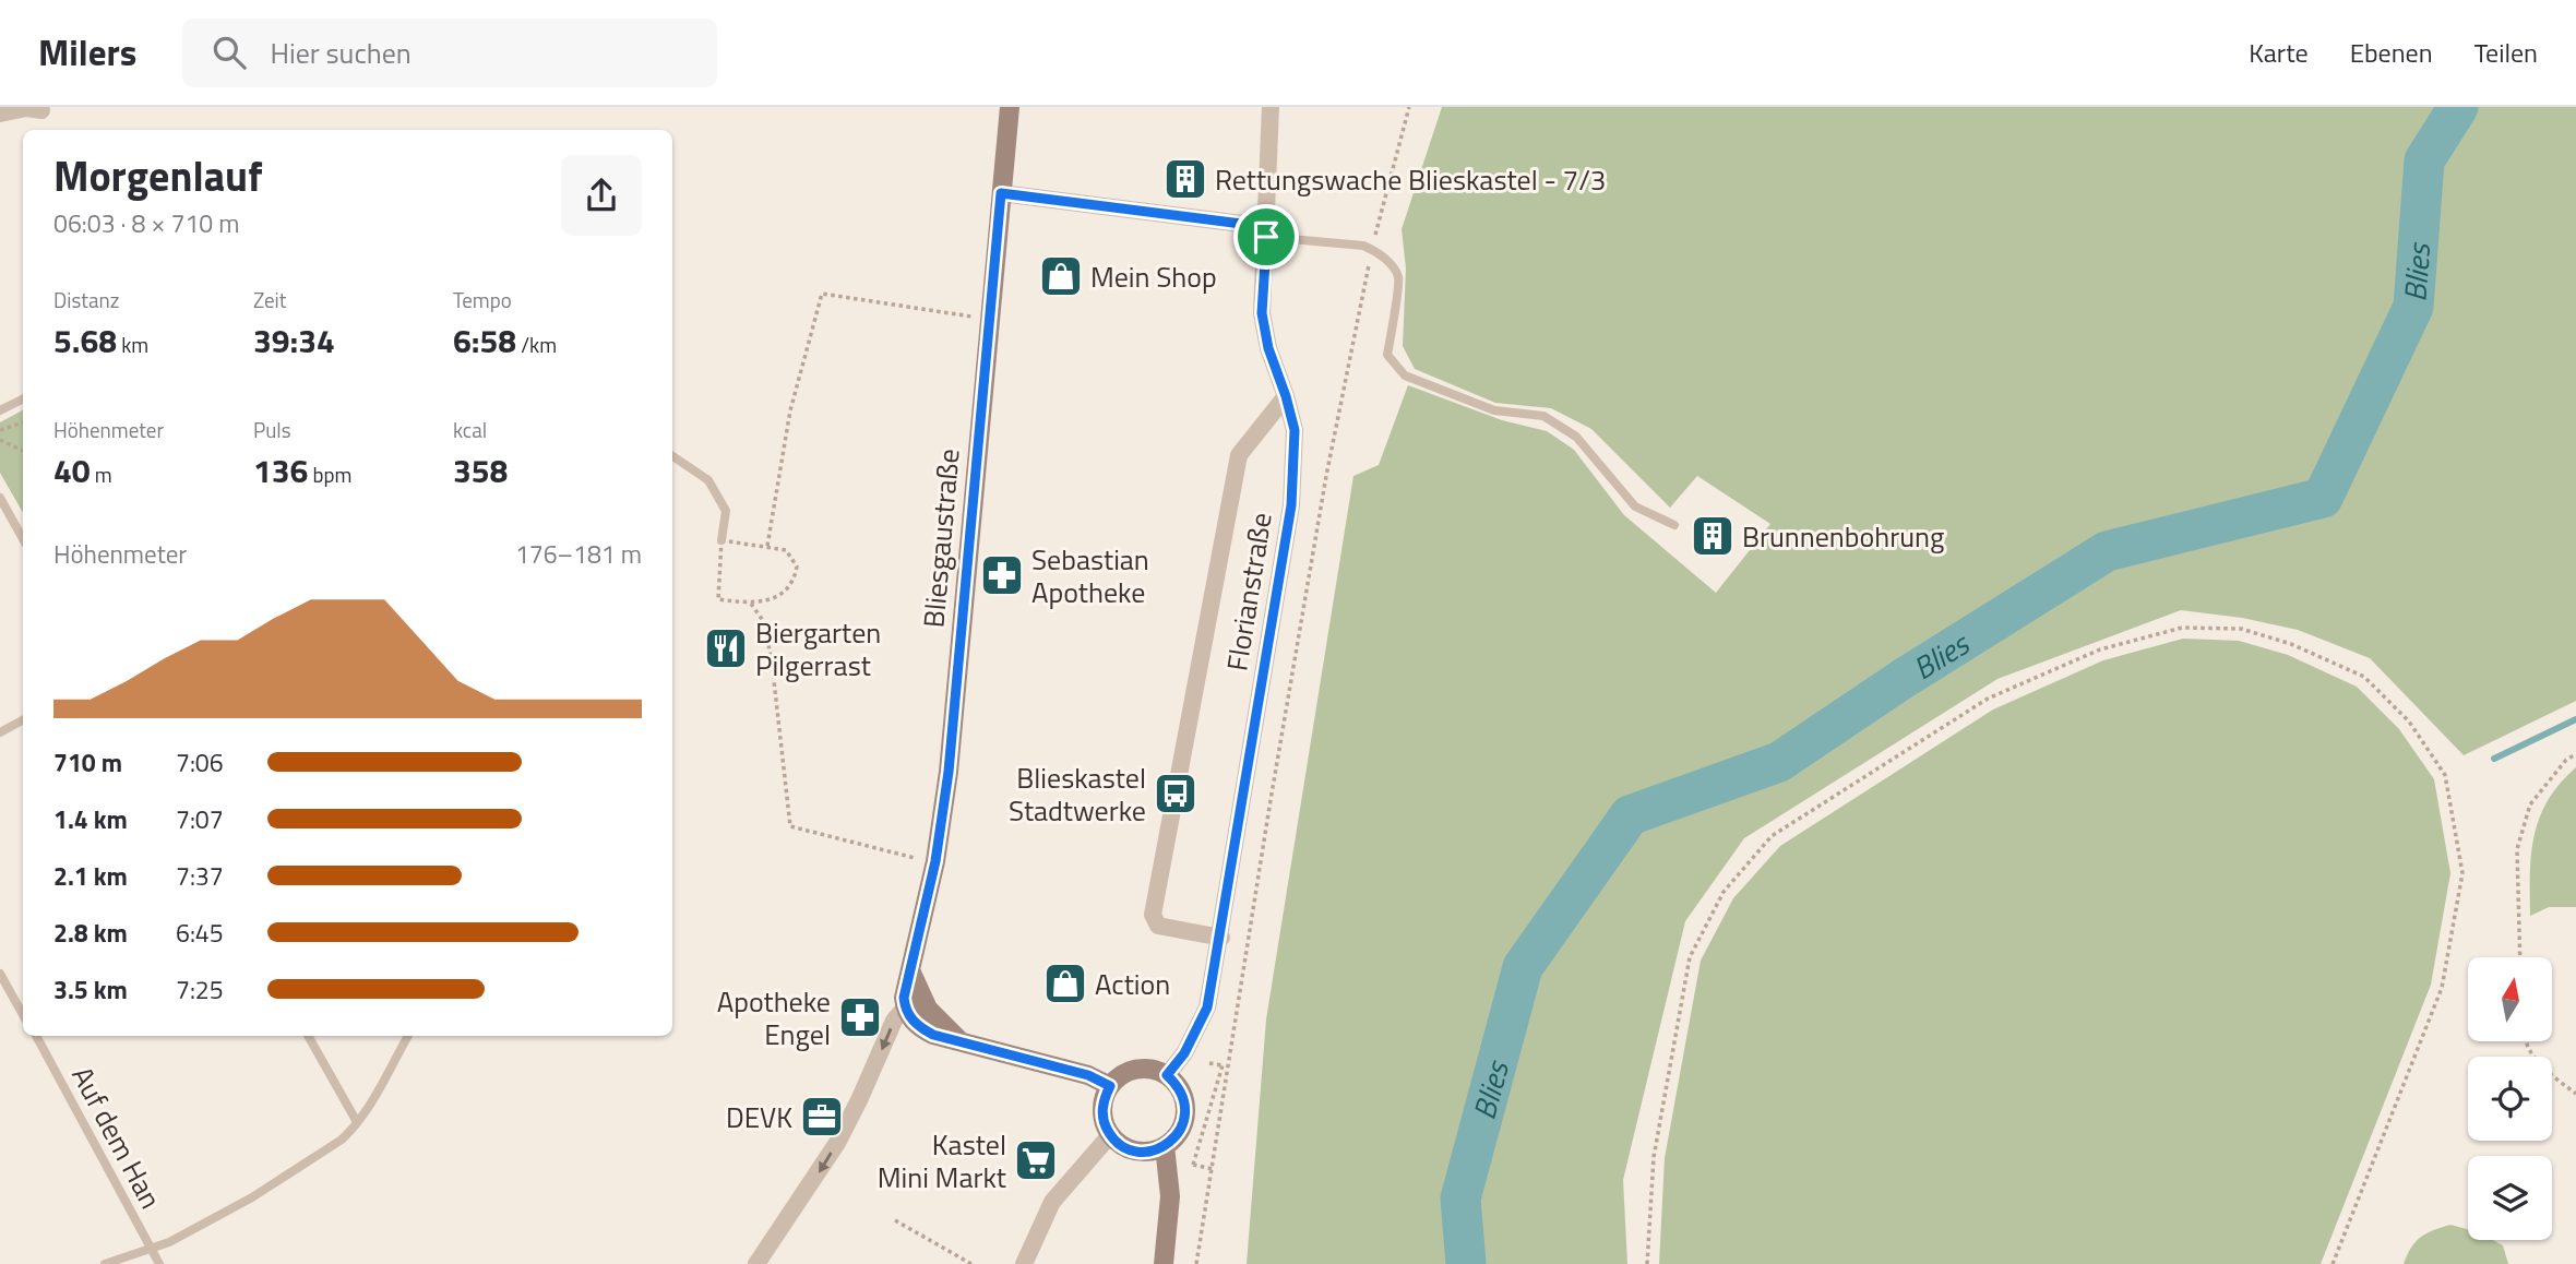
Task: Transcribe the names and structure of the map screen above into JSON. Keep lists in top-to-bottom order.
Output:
{
  "streets": {
    "main road": ["Bliesgaustraße"],
    "street": ["Florianstraße"],
    "lane": ["Auf dem Han"]
  },
  "water": ["Blies"],
  "places": {
    "building": ["Rettungswache Blieskastel - 7/3", "Brunnenbohrung"],
    "shop": ["Mein Shop", "Action"],
    "pharmacy": ["Sebastian Apotheke", "Apotheke Engel"],
    "restaurant": ["Biergarten Pilgerrast"],
    "bus stop": ["Blieskastel Stadtwerke"],
    "office": ["DEVK"],
    "supermarket": ["Kastel Mini Markt"]
  },
  "north": "top",
  "page": {
    "header": "Milers",
    "search": "Hier suchen",
    "nav": ["Karte", "Ebenen", "Teilen"],
    "heading": ["Morgenlauf", "06:03 · 8 × 710 m"],
    "stats": [
      ["Distanz", "5.68 km"],
      ["Zeit", "39:34"],
      ["Tempo", "6:58 /km"],
      ["Höhenmeter", "40 m"],
      ["Puls", "136 bpm"],
      ["kcal", "358"]
    ],
    "chart": ["Höhenmeter", "176–181 m"],
    "list": [
      {
        "name": "710 m",
        "note": "7:06"
      },
      {
        "name": "1.4 km",
        "note": "7:07"
      },
      {
        "name": "2.1 km",
        "note": "7:37"
      },
      {
        "name": "2.8 km",
        "note": "6:45"
      },
      {
        "name": "3.5 km",
        "note": "7:25"
      }
    ]
  }
}
